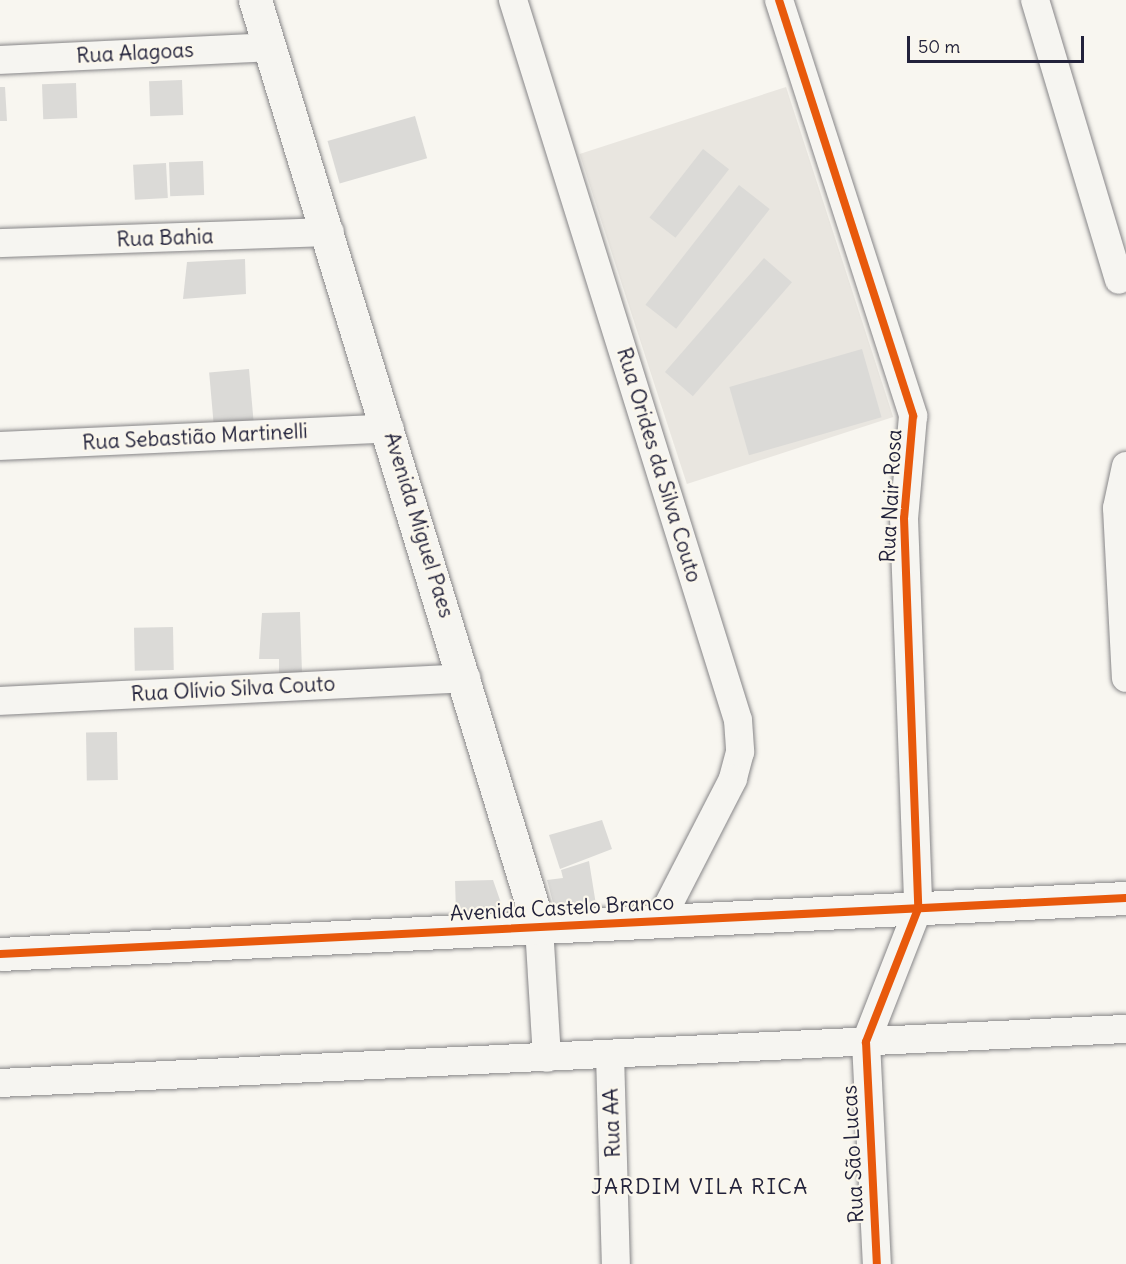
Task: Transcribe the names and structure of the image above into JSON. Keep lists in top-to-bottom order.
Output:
{
  "streets": {
    "street": [
      "Rua Alagoas",
      "Rua Bahia",
      "Rua Sebastião Martinelli",
      "Rua Orides da Silva Couto",
      "Rua Nair Rosa",
      "Avenida Miguel Paes",
      "Rua Olívio Silva Couto",
      "Avenida Castelo Branco",
      "Rua AA",
      "Rua São Lucas"
    ]
  },
  "crossings": [
    ["Rua Alagoas", "Avenida Miguel Paes"],
    ["Rua Bahia", "Avenida Miguel Paes"],
    ["Rua Sebastião Martinelli", "Avenida Miguel Paes"],
    ["Rua Orides da Silva Couto", "Avenida Castelo Branco"],
    ["Rua Nair Rosa", "Avenida Castelo Branco"],
    ["Rua Nair Rosa", "Rua São Lucas"],
    ["Avenida Miguel Paes", "Rua Olívio Silva Couto"],
    ["Avenida Miguel Paes", "Avenida Castelo Branco"]
  ],
  "districts": ["JARDIM VILA RICA"],
  "scale_bar": "50 m"
}
